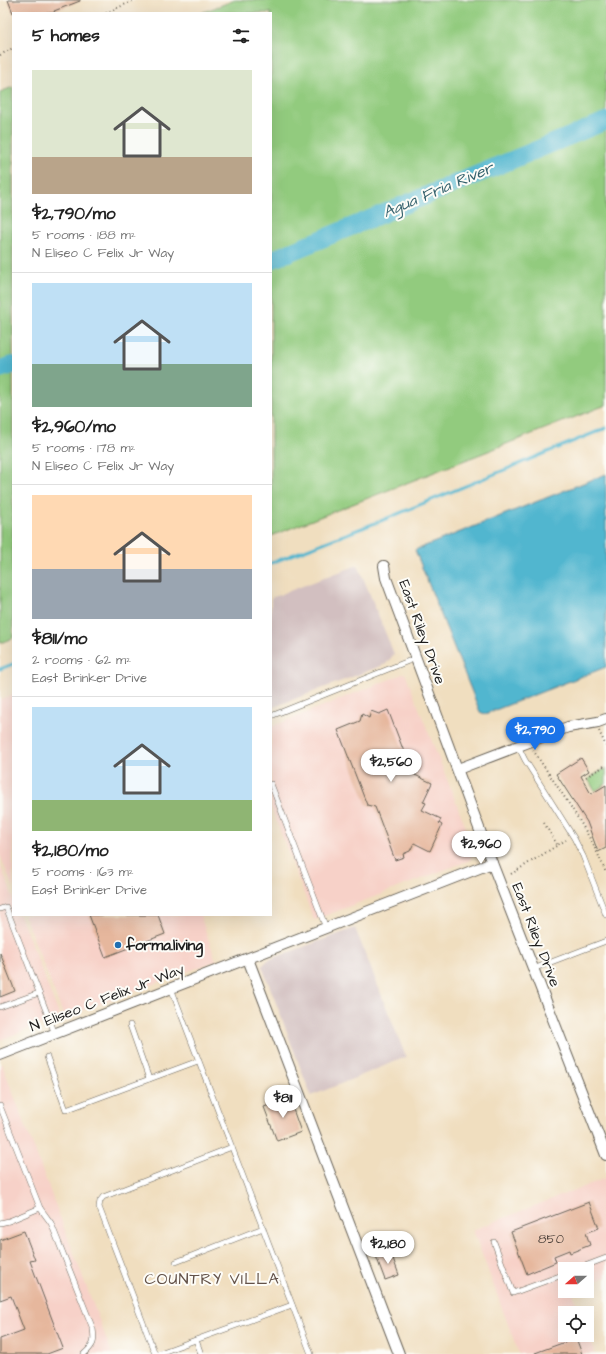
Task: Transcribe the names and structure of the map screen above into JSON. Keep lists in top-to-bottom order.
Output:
{
  "streets": {
    "street": ["East Riley Drive", "N Eliseo C Felix Jr Way"]
  },
  "crossings": [
    ["East Riley Drive", "N Eliseo C Felix Jr Way"]
  ],
  "districts": ["COUNTRY VILLA"],
  "water": ["Agua Fria River"],
  "places": ["forma.living"],
  "house_numbers": ["850"],
  "north": "left",
  "page": {
    "heading": "5 homes",
    "list": [
      {
        "name": "$2,790/mo",
        "note": "5 rooms · 188 m² · N Eliseo C Felix Jr Way"
      },
      {
        "name": "$2,960/mo",
        "note": "5 rooms · 178 m² · N Eliseo C Felix Jr Way"
      },
      {
        "name": "$811/mo",
        "note": "2 rooms · 62 m² · East Brinker Drive"
      },
      {
        "name": "$2,180/mo",
        "note": "5 rooms · 163 m² · East Brinker Drive"
      }
    ],
    "price": [
      "$2,790",
      "$2,560",
      "$2,960",
      "$811",
      "$2,180"
    ]
  }
}
